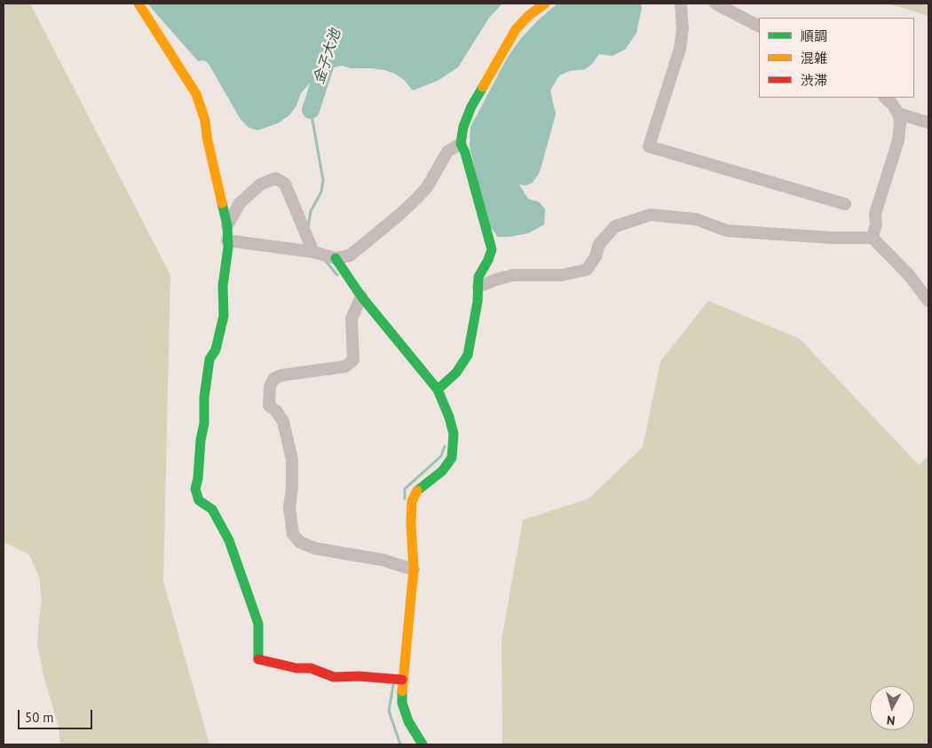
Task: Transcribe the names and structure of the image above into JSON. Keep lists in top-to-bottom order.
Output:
{
  "water": ["金子大池"],
  "legend": ["順調", "混雑", "渋滞"],
  "scale_bar": "50 m",
  "north": "bottom"
}
